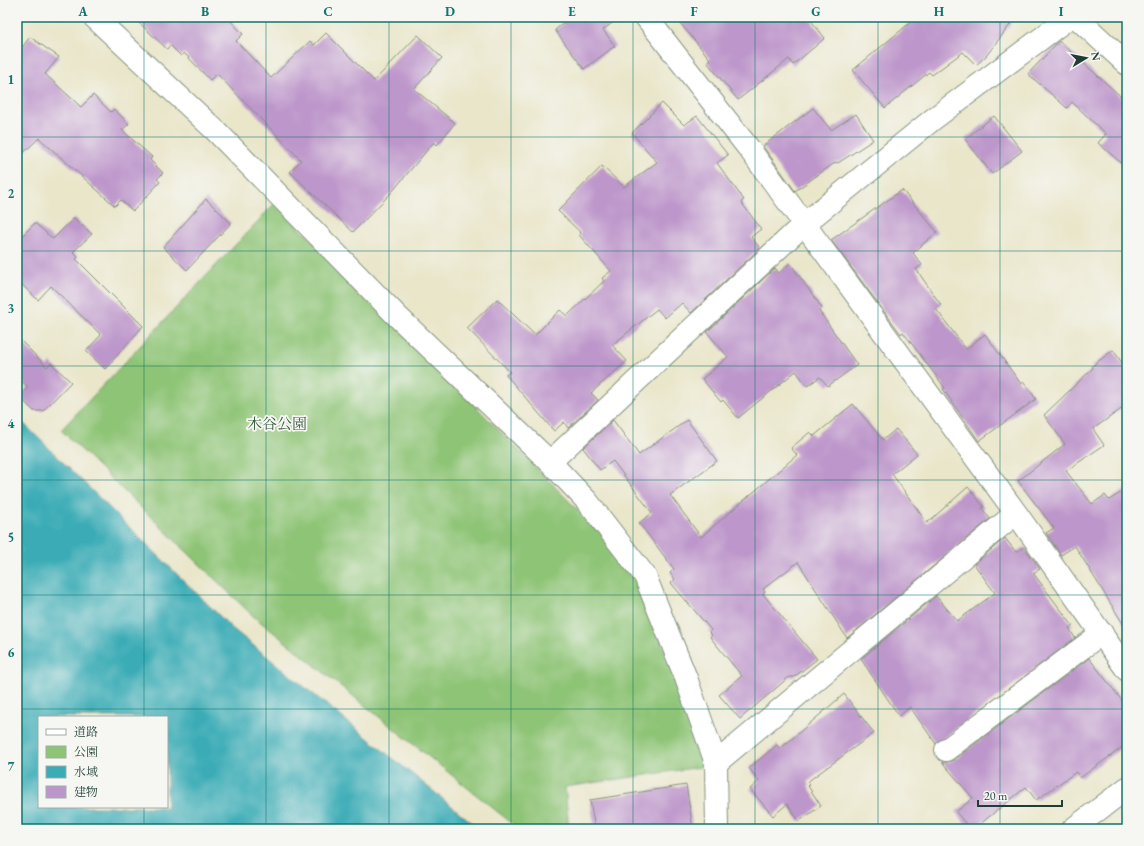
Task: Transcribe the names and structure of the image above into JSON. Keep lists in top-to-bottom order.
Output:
{
  "parks": ["木谷公園"],
  "legend": [
    "道路",
    "公園",
    "水域",
    "建物"
  ],
  "scale_bar": "20 m",
  "north": "right",
  "grid": {
    "columns": [
      "A",
      "B",
      "C",
      "D",
      "E",
      "F",
      "G",
      "H",
      "I"
    ],
    "rows": [
      "1",
      "2",
      "3",
      "4",
      "5",
      "6",
      "7"
    ]
  }
}
